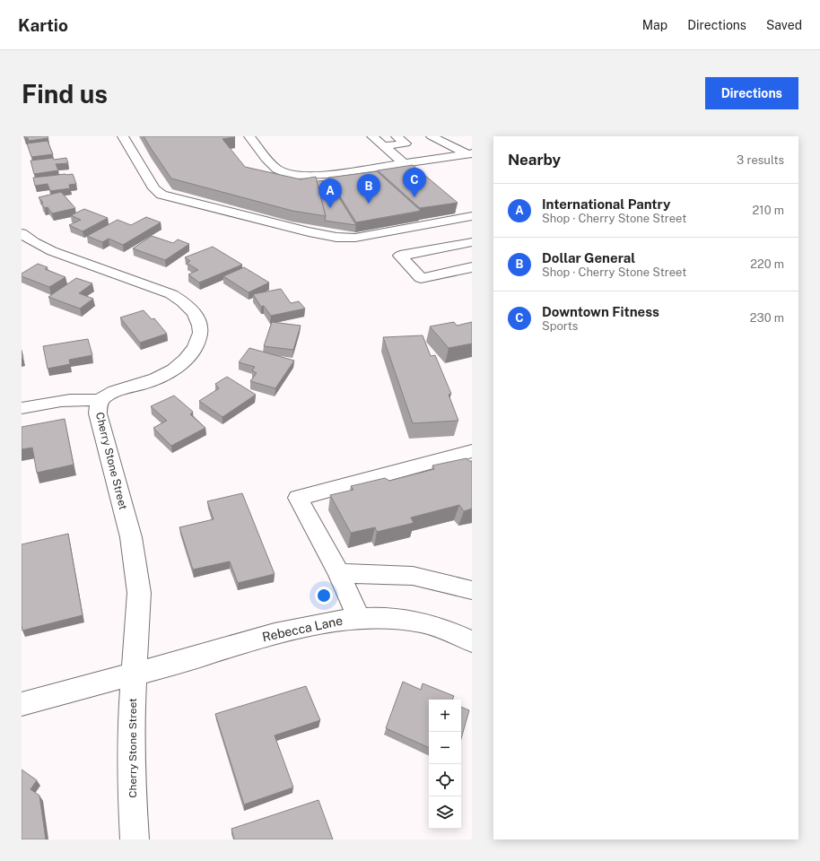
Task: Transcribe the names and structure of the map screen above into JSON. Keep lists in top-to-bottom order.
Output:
{
  "streets": {
    "street": ["Cherry Stone Street", "Rebecca Lane"]
  },
  "crossings": [
    ["Cherry Stone Street", "Rebecca Lane"]
  ],
  "page": {
    "header": "Kartio",
    "nav": ["Map", "Directions", "Saved"],
    "buttons": "Directions",
    "title": "Find us",
    "heading": ["Nearby", "3 results"],
    "pins": ["C", "B", "A"],
    "list": [
      {
        "mark": "A",
        "name": "International Pantry",
        "note": "Shop · Cherry Stone Street",
        "value": "210 m"
      },
      {
        "mark": "B",
        "name": "Dollar General",
        "note": "Shop · Cherry Stone Street",
        "value": "220 m"
      },
      {
        "mark": "C",
        "name": "Downtown Fitness",
        "note": "Sports",
        "value": "230 m"
      }
    ],
    "map_buttons": ["+", "−"]
  }
}
